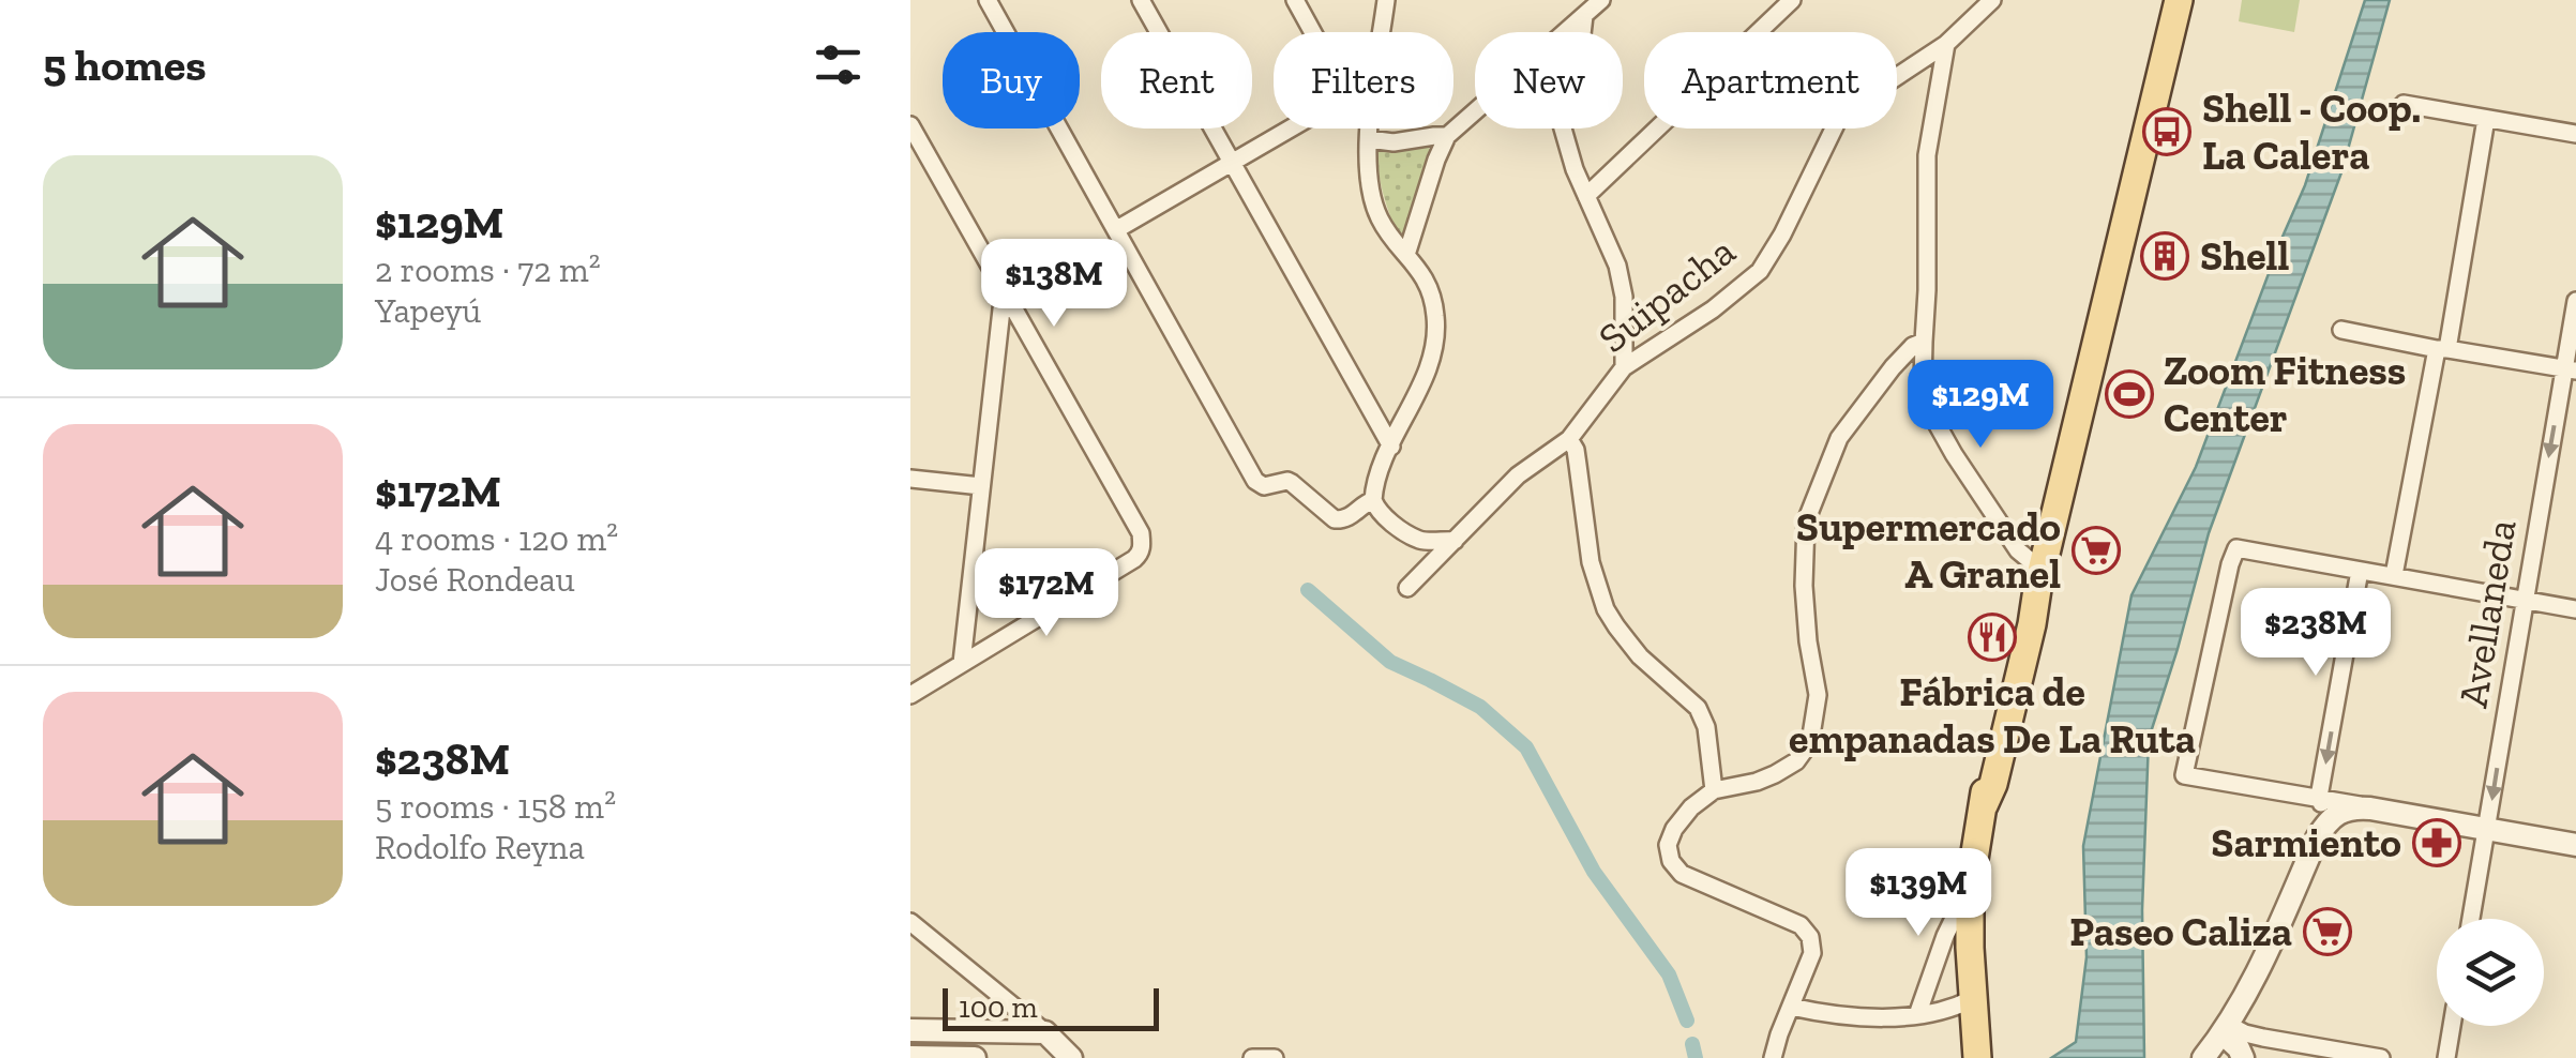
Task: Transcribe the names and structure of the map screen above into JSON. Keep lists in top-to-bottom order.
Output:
{
  "streets": {
    "street": ["Suipacha", "Avellaneda"]
  },
  "places": {
    "bus stop": ["Shell - Coop. La Calera"],
    "building": ["Shell"],
    "sports": ["Zoom Fitness Center"],
    "supermarket": ["Supermercado A Granel", "Paseo Caliza"],
    "restaurant": ["Fábrica de empanadas De La Ruta"],
    "pharmacy": ["Sarmiento"]
  },
  "scale_bar": "100 m",
  "page": {
    "heading": "5 homes",
    "chip": [
      "Buy",
      "Rent",
      "Filters",
      "New",
      "Apartment"
    ],
    "list": [
      {
        "name": "$129M",
        "note": "2 rooms · 72 m² · Yapeyú"
      },
      {
        "name": "$172M",
        "note": "4 rooms · 120 m² · José Rondeau"
      },
      {
        "name": "$238M",
        "note": "5 rooms · 158 m² · Rodolfo Reyna"
      }
    ],
    "price": [
      "$138M",
      "$129M",
      "$172M",
      "$238M",
      "$139M"
    ],
    "scale": "100 m"
  }
}
